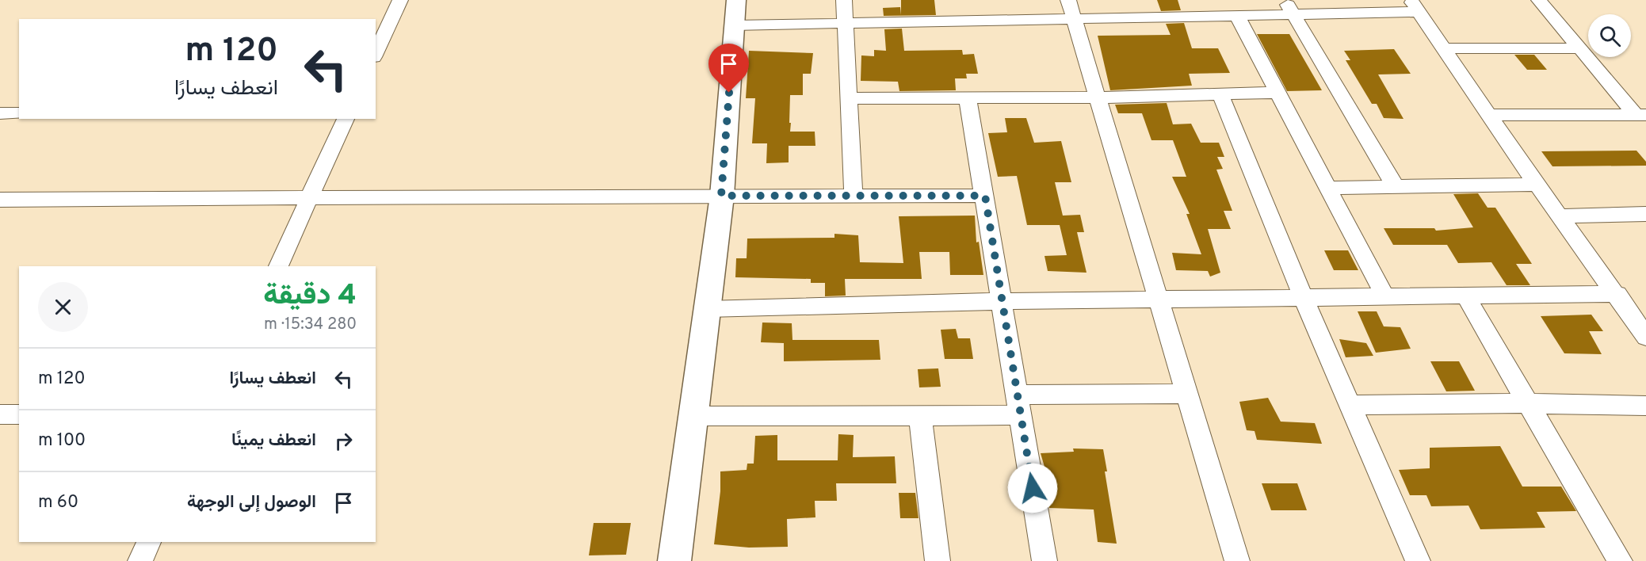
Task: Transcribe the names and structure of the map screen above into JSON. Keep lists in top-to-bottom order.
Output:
{
  "page": {
    "turn": ["120 m", "انعطف يسارًا"],
    "heading": ["4 دقيقة", "280 m · 15:34"],
    "list": [
      {
        "name": "انعطف يسارًا",
        "value": "120 m"
      },
      {
        "name": "انعطف يمينًا",
        "value": "100 m"
      },
      {
        "name": "الوصول إلى الوجهة",
        "value": "60 m"
      }
    ]
  }
}
